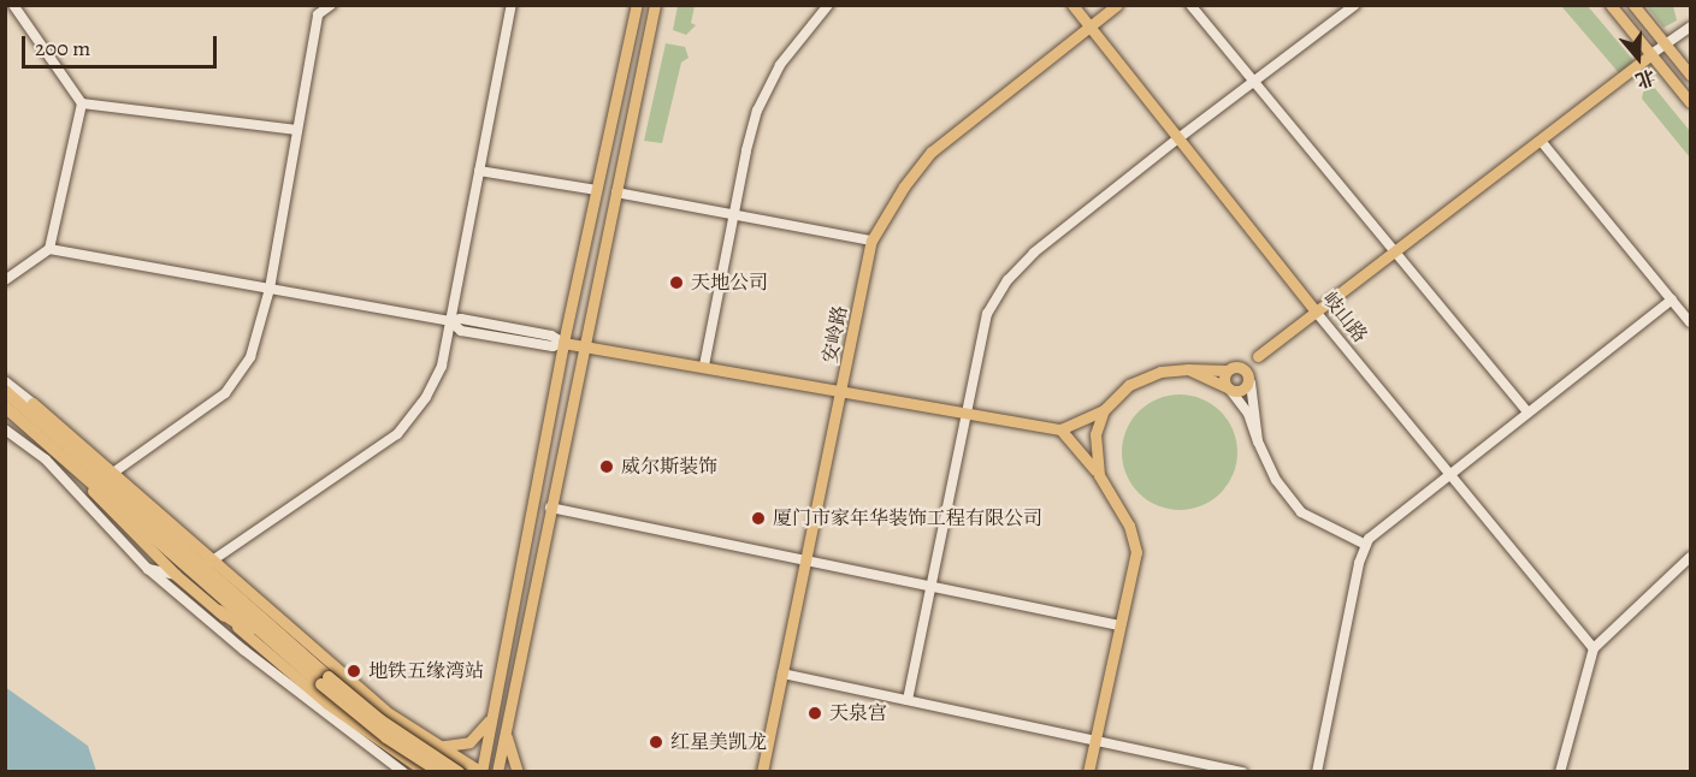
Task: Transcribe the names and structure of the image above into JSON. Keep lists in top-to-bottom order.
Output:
{
  "streets": {
    "main road": ["岐山路", "安岭路"]
  },
  "crossings": [
    ["岐山路", "安岭路"]
  ],
  "places": [
    "天地公司",
    "威尔斯装饰",
    "厦门市家年华装饰工程有限公司",
    "地铁五缘湾站",
    "天泉宫",
    "红星美凯龙"
  ],
  "scale_bar": "200 m",
  "north": "bottom"
}
